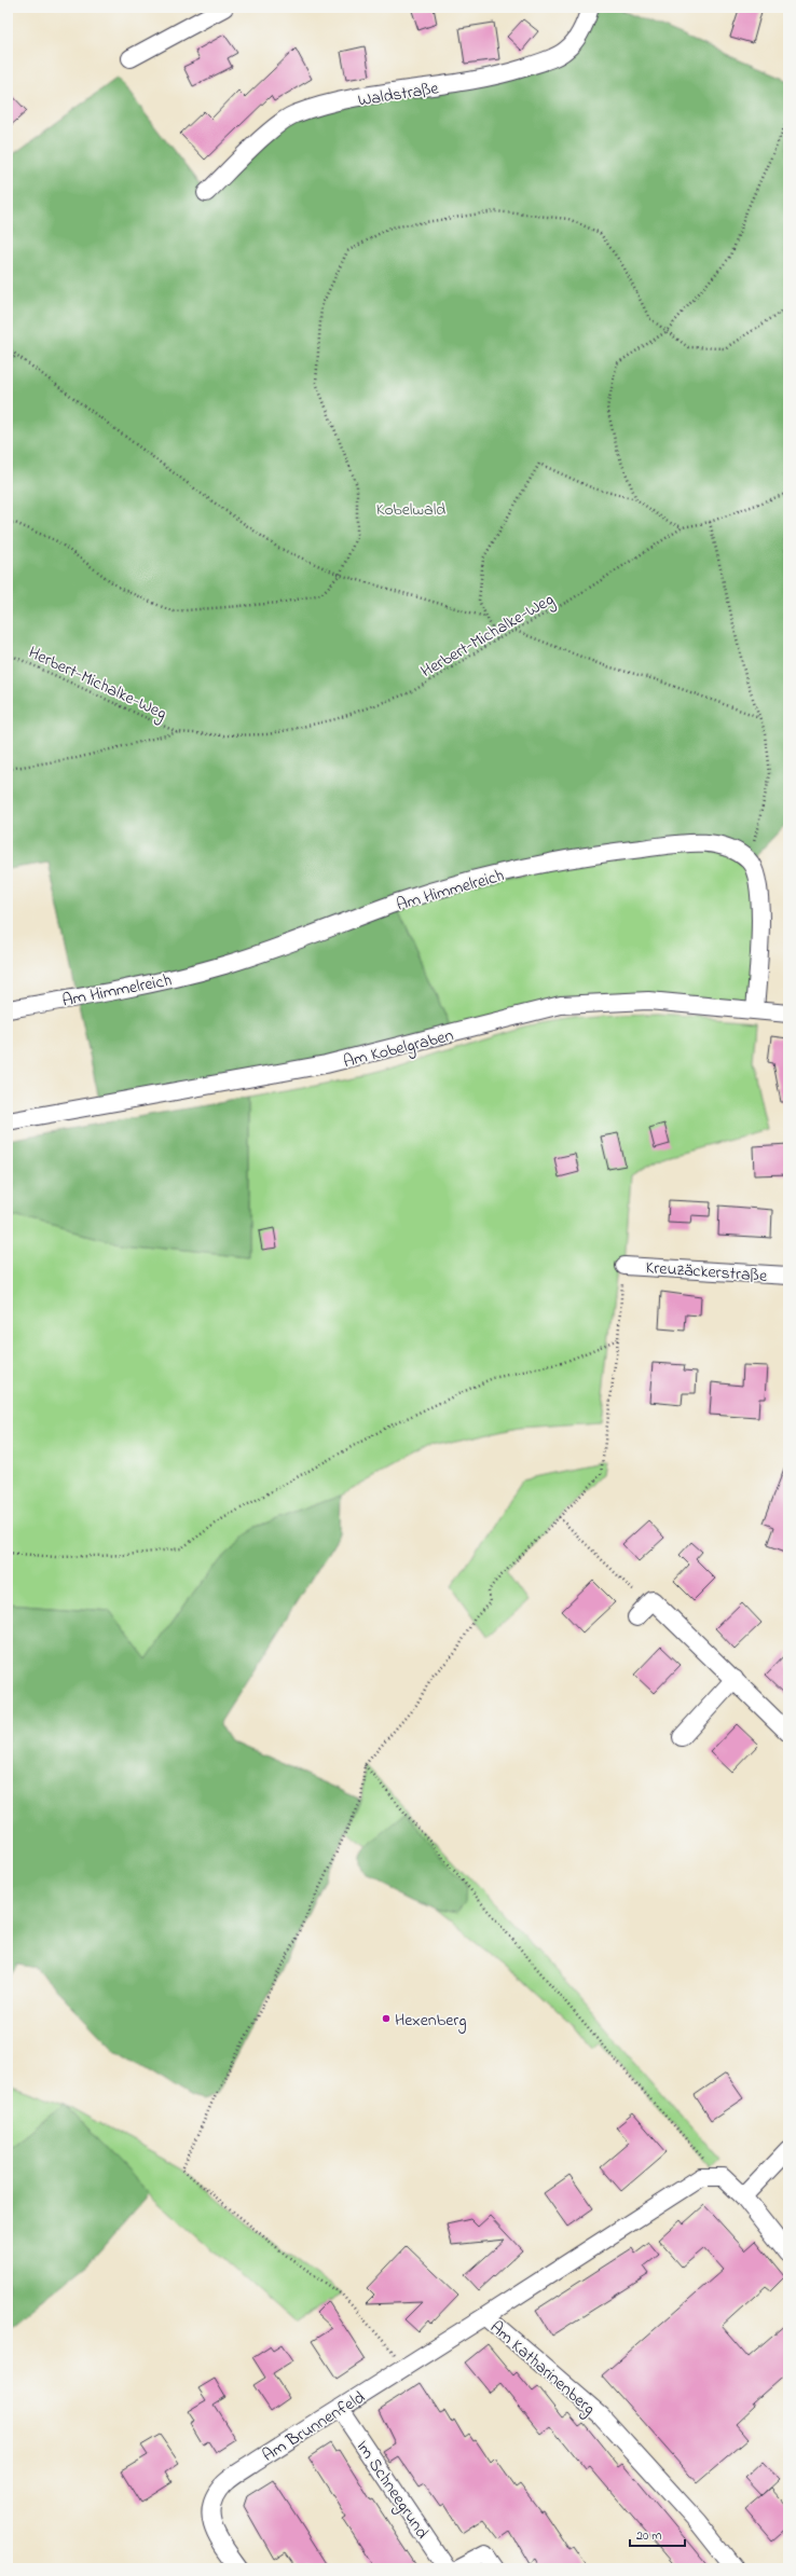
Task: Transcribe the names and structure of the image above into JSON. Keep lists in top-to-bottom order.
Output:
{
  "streets": {
    "street": [
      "Waldstraße",
      "Am Himmelreich",
      "Am Kobelgraben",
      "Kreuzäckerstraße",
      "Am Katharinenberg",
      "Am Brunnenfeld",
      "Im Schneegrund"
    ],
    "path": ["Herbert-Michalke-Weg"]
  },
  "crossings": [
    ["Am Katharinenberg", "Am Brunnenfeld"],
    ["Am Brunnenfeld", "Im Schneegrund"]
  ],
  "parks": ["Kobelwald"],
  "places": ["Hexenberg"],
  "scale_bar": "20 m"
}
